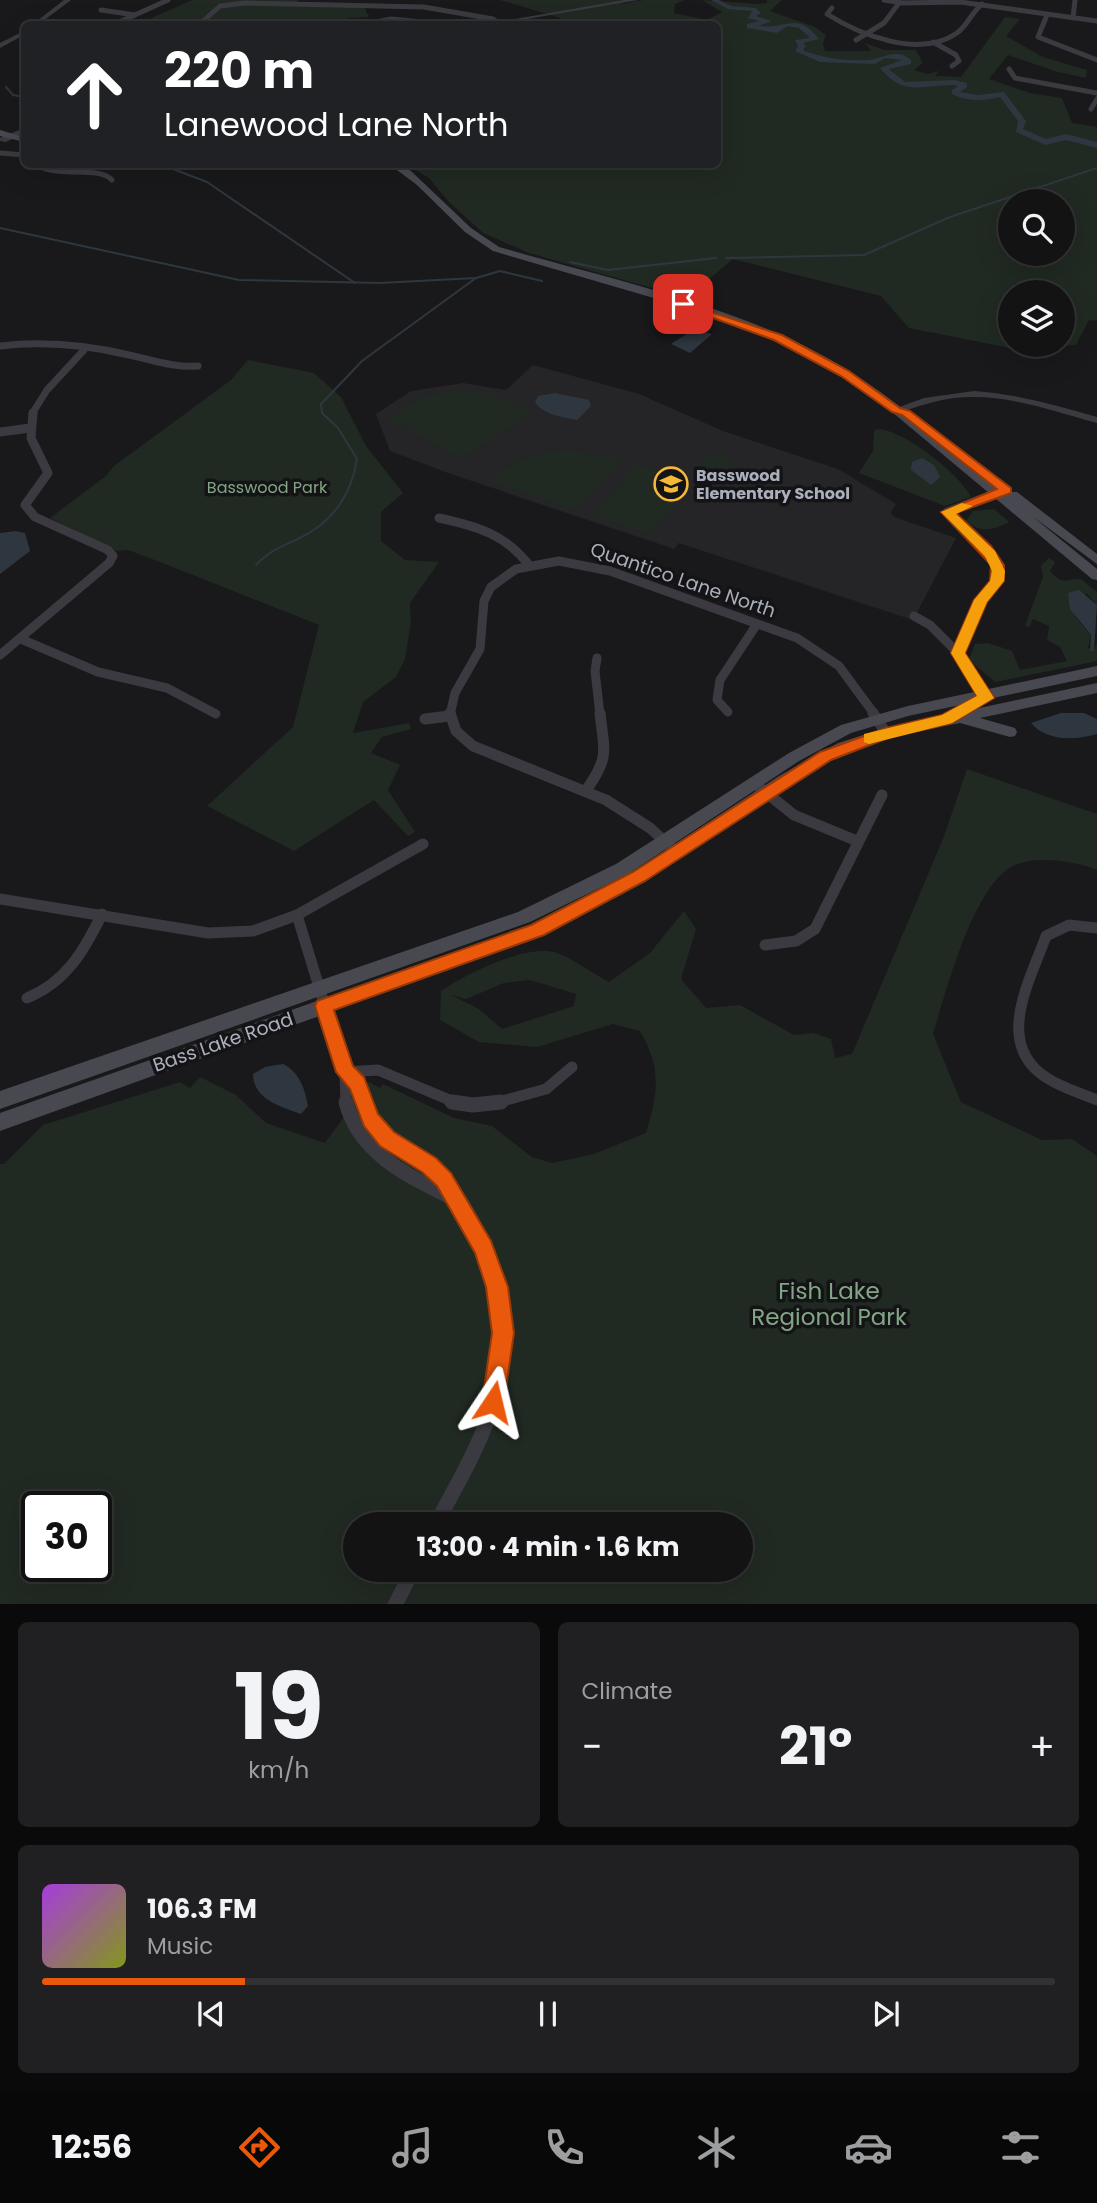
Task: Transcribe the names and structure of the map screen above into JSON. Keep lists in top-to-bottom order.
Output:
{
  "streets": {
    "main road": ["Bass Lake Road"],
    "street": ["Quantico Lane North"]
  },
  "crossings": [
    ["Quantico Lane North", "Bass Lake Road"]
  ],
  "parks": ["Basswood Park", "Fish Lake Regional Park"],
  "places": {
    "school or university": ["Basswood Elementary School"]
  },
  "page": {
    "turn": ["220 m", "Lanewood Lane North"],
    "limit": "30",
    "trip": "13:00 · 4 min · 1.6 km",
    "tile": [
      ["19", "km/h"],
      "Climate"
    ],
    "heat": ["−", "21°", "+"],
    "song": ["106.3 FM", "Music"],
    "tabs": "12:56"
  }
}
